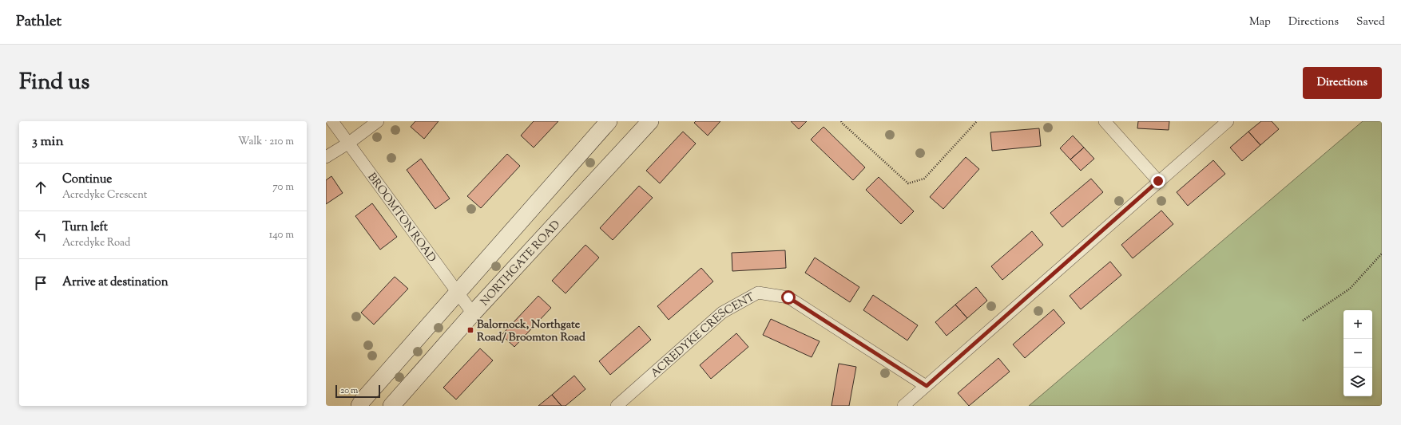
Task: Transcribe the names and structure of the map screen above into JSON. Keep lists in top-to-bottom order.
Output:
{
  "streets": {
    "street": ["BROOMTON ROAD", "NORTHGATE ROAD", "ACREDYKE CRESCENT"]
  },
  "crossings": [
    ["BROOMTON ROAD", "NORTHGATE ROAD"]
  ],
  "places": {
    "transit": ["Balornock, Northgate Road/ Broomton Road"]
  },
  "scale_bar": "20 m",
  "page": {
    "header": "Pathlet",
    "nav": ["Map", "Directions", "Saved"],
    "title": "Find us",
    "buttons": "Directions",
    "heading": ["3 min", "Walk · 210 m"],
    "list": [
      ["Continue", "Acredyke Crescent", "70 m"],
      ["Turn left", "Acredyke Road", "140 m"],
      "Arrive at destination"
    ],
    "map_buttons": ["+", "−"],
    "scale": "20 m"
  }
}
